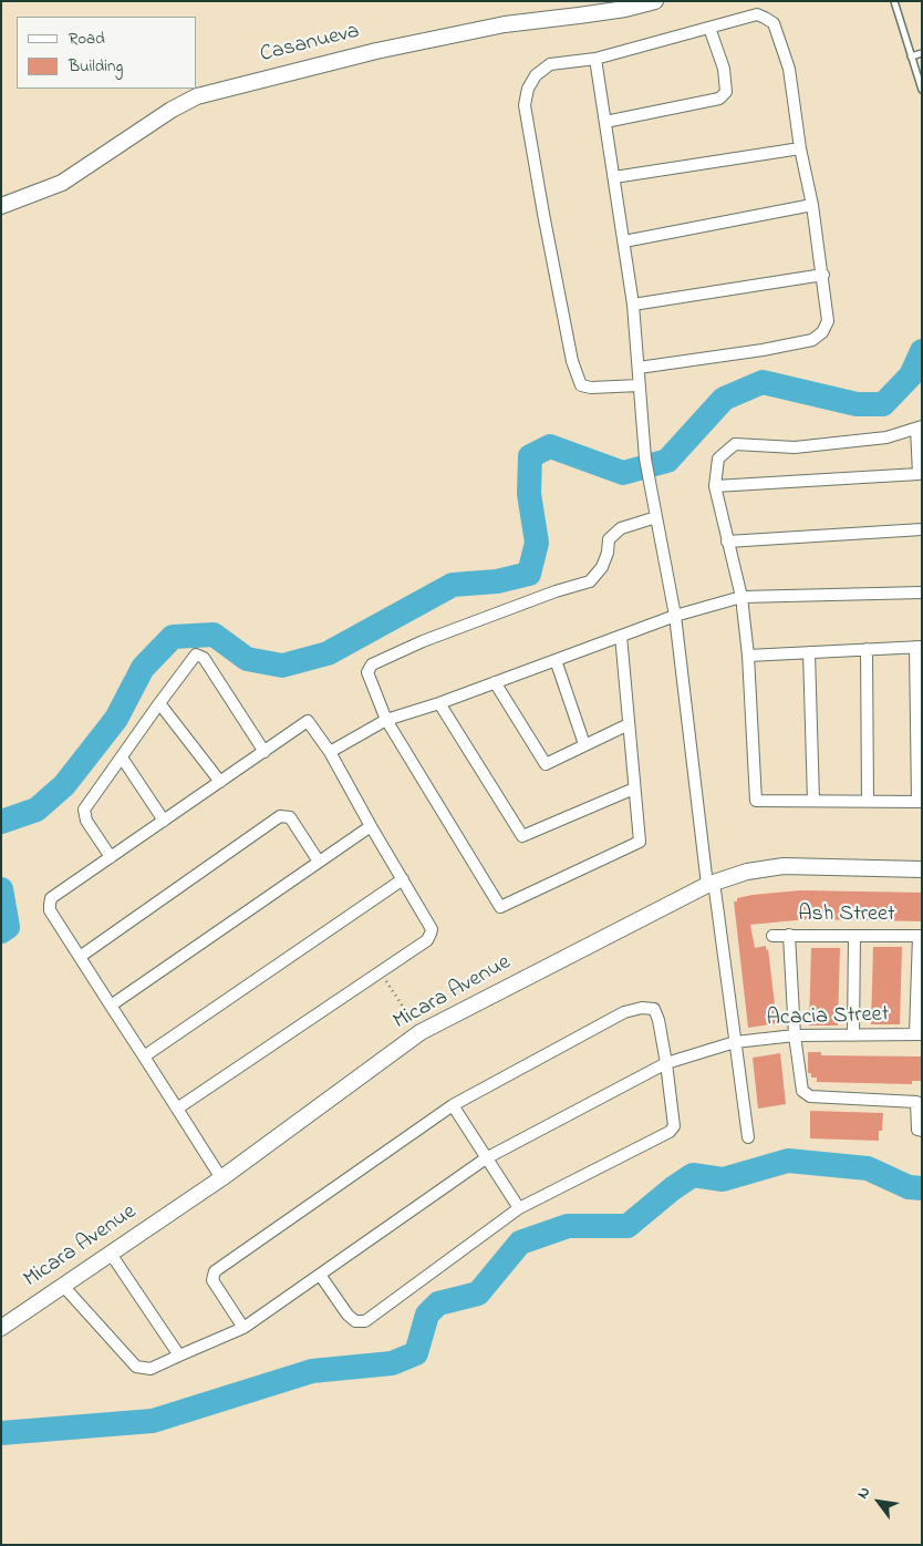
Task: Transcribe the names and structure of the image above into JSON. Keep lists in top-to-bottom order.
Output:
{
  "streets": {
    "street": [
      "Casanueva",
      "Ash Street",
      "Micara Avenue",
      "Acacia Street"
    ]
  },
  "crossings": [
    ["Micara Avenue", "Acacia Street"]
  ],
  "legend": ["Road", "Building"],
  "north": "top left"
}
